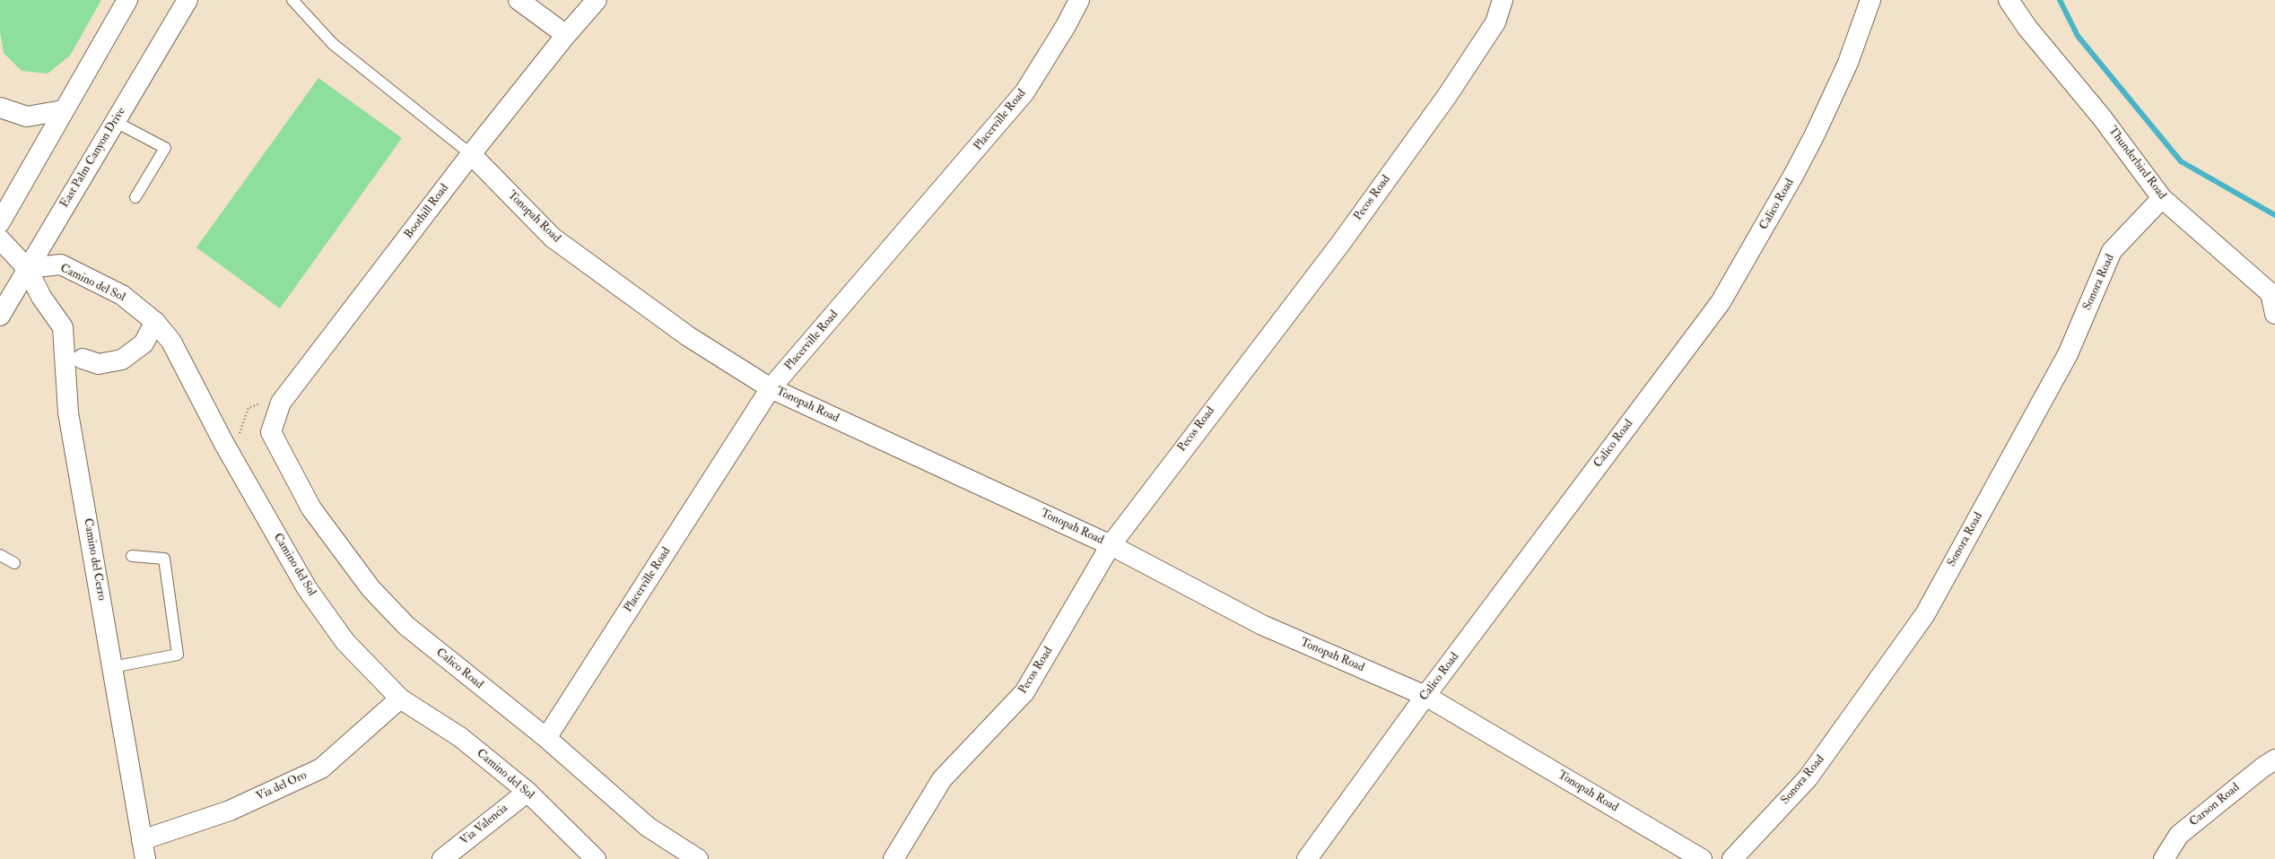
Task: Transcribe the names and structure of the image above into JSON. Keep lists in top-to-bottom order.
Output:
{
  "streets": {
    "street": [
      "Placerville Road",
      "East Palm Canyon Drive",
      "Thunderbird Road",
      "Pecos Road",
      "Calico Road",
      "Boothill Road",
      "Tonopah Road",
      "Sonora Road",
      "Camino del Sol",
      "Camino del Cerro",
      "Via del Oro",
      "Carson Road",
      "Via Valencia"
    ]
  },
  "crossings": [
    ["Placerville Road", "Calico Road"],
    ["Placerville Road", "Tonopah Road"],
    ["East Palm Canyon Drive", "Camino del Sol"],
    ["Thunderbird Road", "Sonora Road"],
    ["Pecos Road", "Tonopah Road"],
    ["Calico Road", "Boothill Road"],
    ["Calico Road", "Tonopah Road"],
    ["Boothill Road", "Tonopah Road"],
    ["Camino del Sol", "Via del Oro"],
    ["Camino del Sol", "Via Valencia"],
    ["Camino del Cerro", "Via del Oro"]
  ]
}
